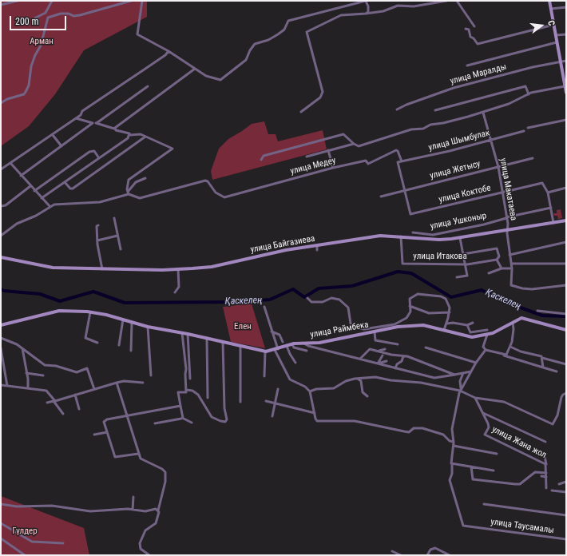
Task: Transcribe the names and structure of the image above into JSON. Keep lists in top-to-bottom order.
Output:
{
  "streets": {
    "street": [
      "улица Маралды",
      "улица Шымбулак",
      "улица Медеу",
      "улица Жетысу",
      "улица Макатаева",
      "улица Коктобе",
      "улица Ушконыр",
      "улица Байгазиева",
      "улица Итакова",
      "улица Раймбека",
      "улица Жана жол",
      "улица Таусамалы"
    ]
  },
  "crossings": [
    ["улица Шымбулак", "улица Медеу"],
    ["улица Шымбулак", "улица Жетысу"],
    ["улица Шымбулак", "улица Макатаева"],
    ["улица Шымбулак", "улица Коктобе"],
    ["улица Жетысу", "улица Макатаева"],
    ["улица Жетысу", "улица Коктобе"],
    ["улица Макатаева", "улица Коктобе"],
    ["улица Макатаева", "улица Ушконыр"],
    ["улица Макатаева", "улица Байгазиева"],
    ["улица Байгазиева", "улица Итакова"]
  ],
  "water": ["Қаскелең"],
  "parks": ["Арман", "Елен", "Гүлдер"],
  "scale_bar": "200 m",
  "north": "right"
}
